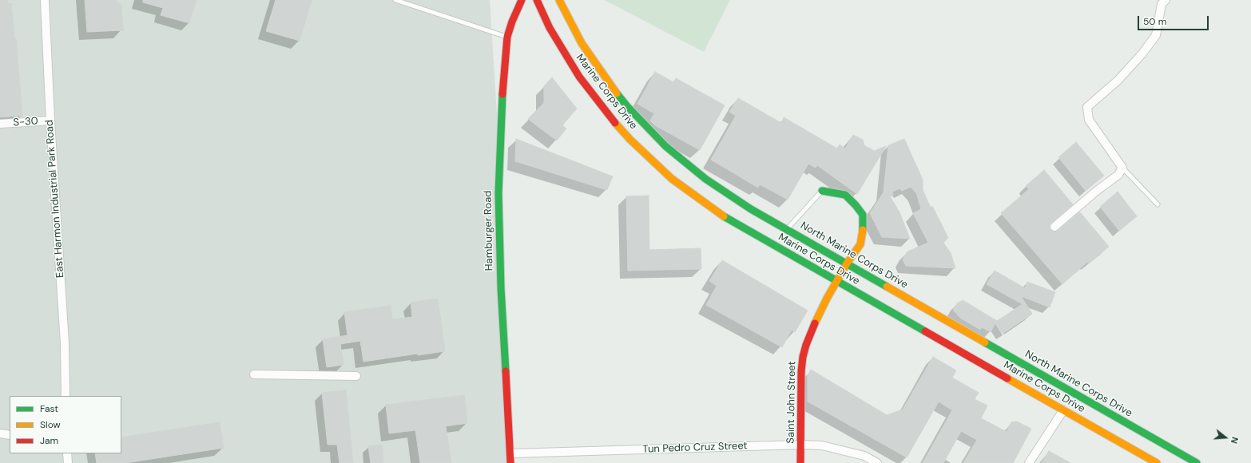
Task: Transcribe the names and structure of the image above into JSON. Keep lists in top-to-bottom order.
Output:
{
  "streets": {
    "main road": [
      "Marine Corps Drive",
      "Hamburger Road",
      "North Marine Corps Drive",
      "Saint John Street"
    ],
    "street": ["S-30", "East Harmon Industrial Park Road", "Tun Pedro Cruz Street"]
  },
  "crossings": [
    ["Marine Corps Drive", "Saint John Street"],
    ["S-30", "East Harmon Industrial Park Road"],
    ["Hamburger Road", "Tun Pedro Cruz Street"],
    ["North Marine Corps Drive", "Saint John Street"],
    ["Saint John Street", "Tun Pedro Cruz Street"]
  ],
  "legend": ["Fast", "Slow", "Jam"],
  "scale_bar": "50 m",
  "north": "right"
}
